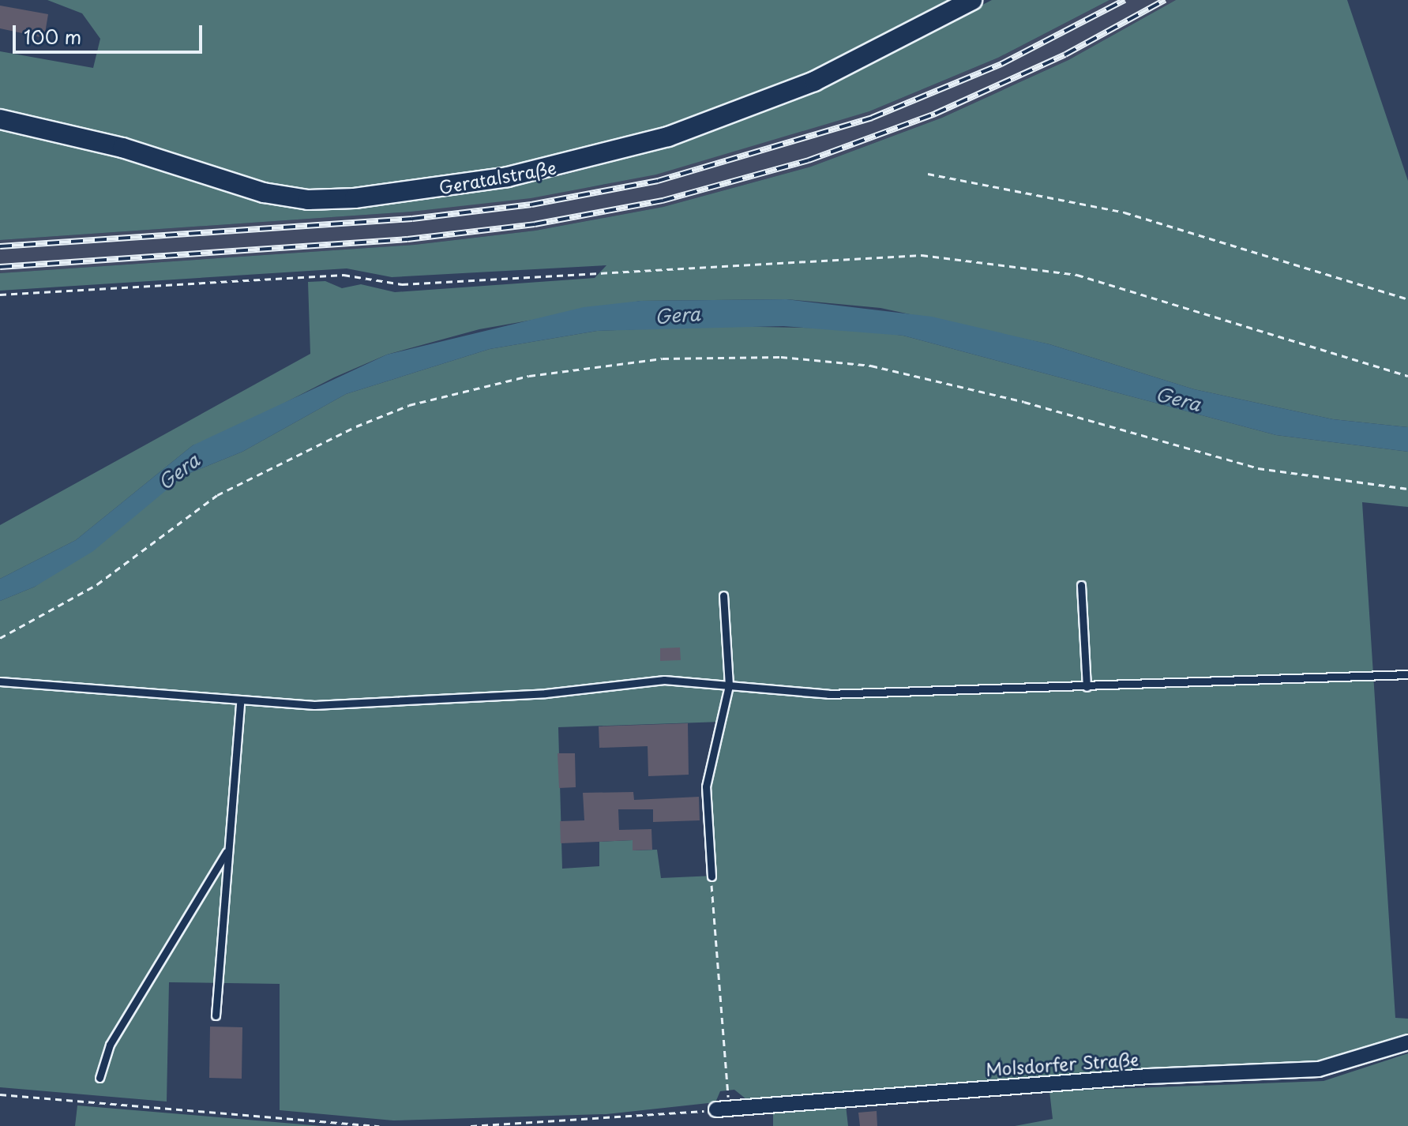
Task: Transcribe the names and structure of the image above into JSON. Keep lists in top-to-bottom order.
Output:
{
  "streets": {
    "street": ["Geratalstraße", "Molsdorfer Straße"]
  },
  "water": ["Gera"],
  "scale_bar": "100 m"
}
